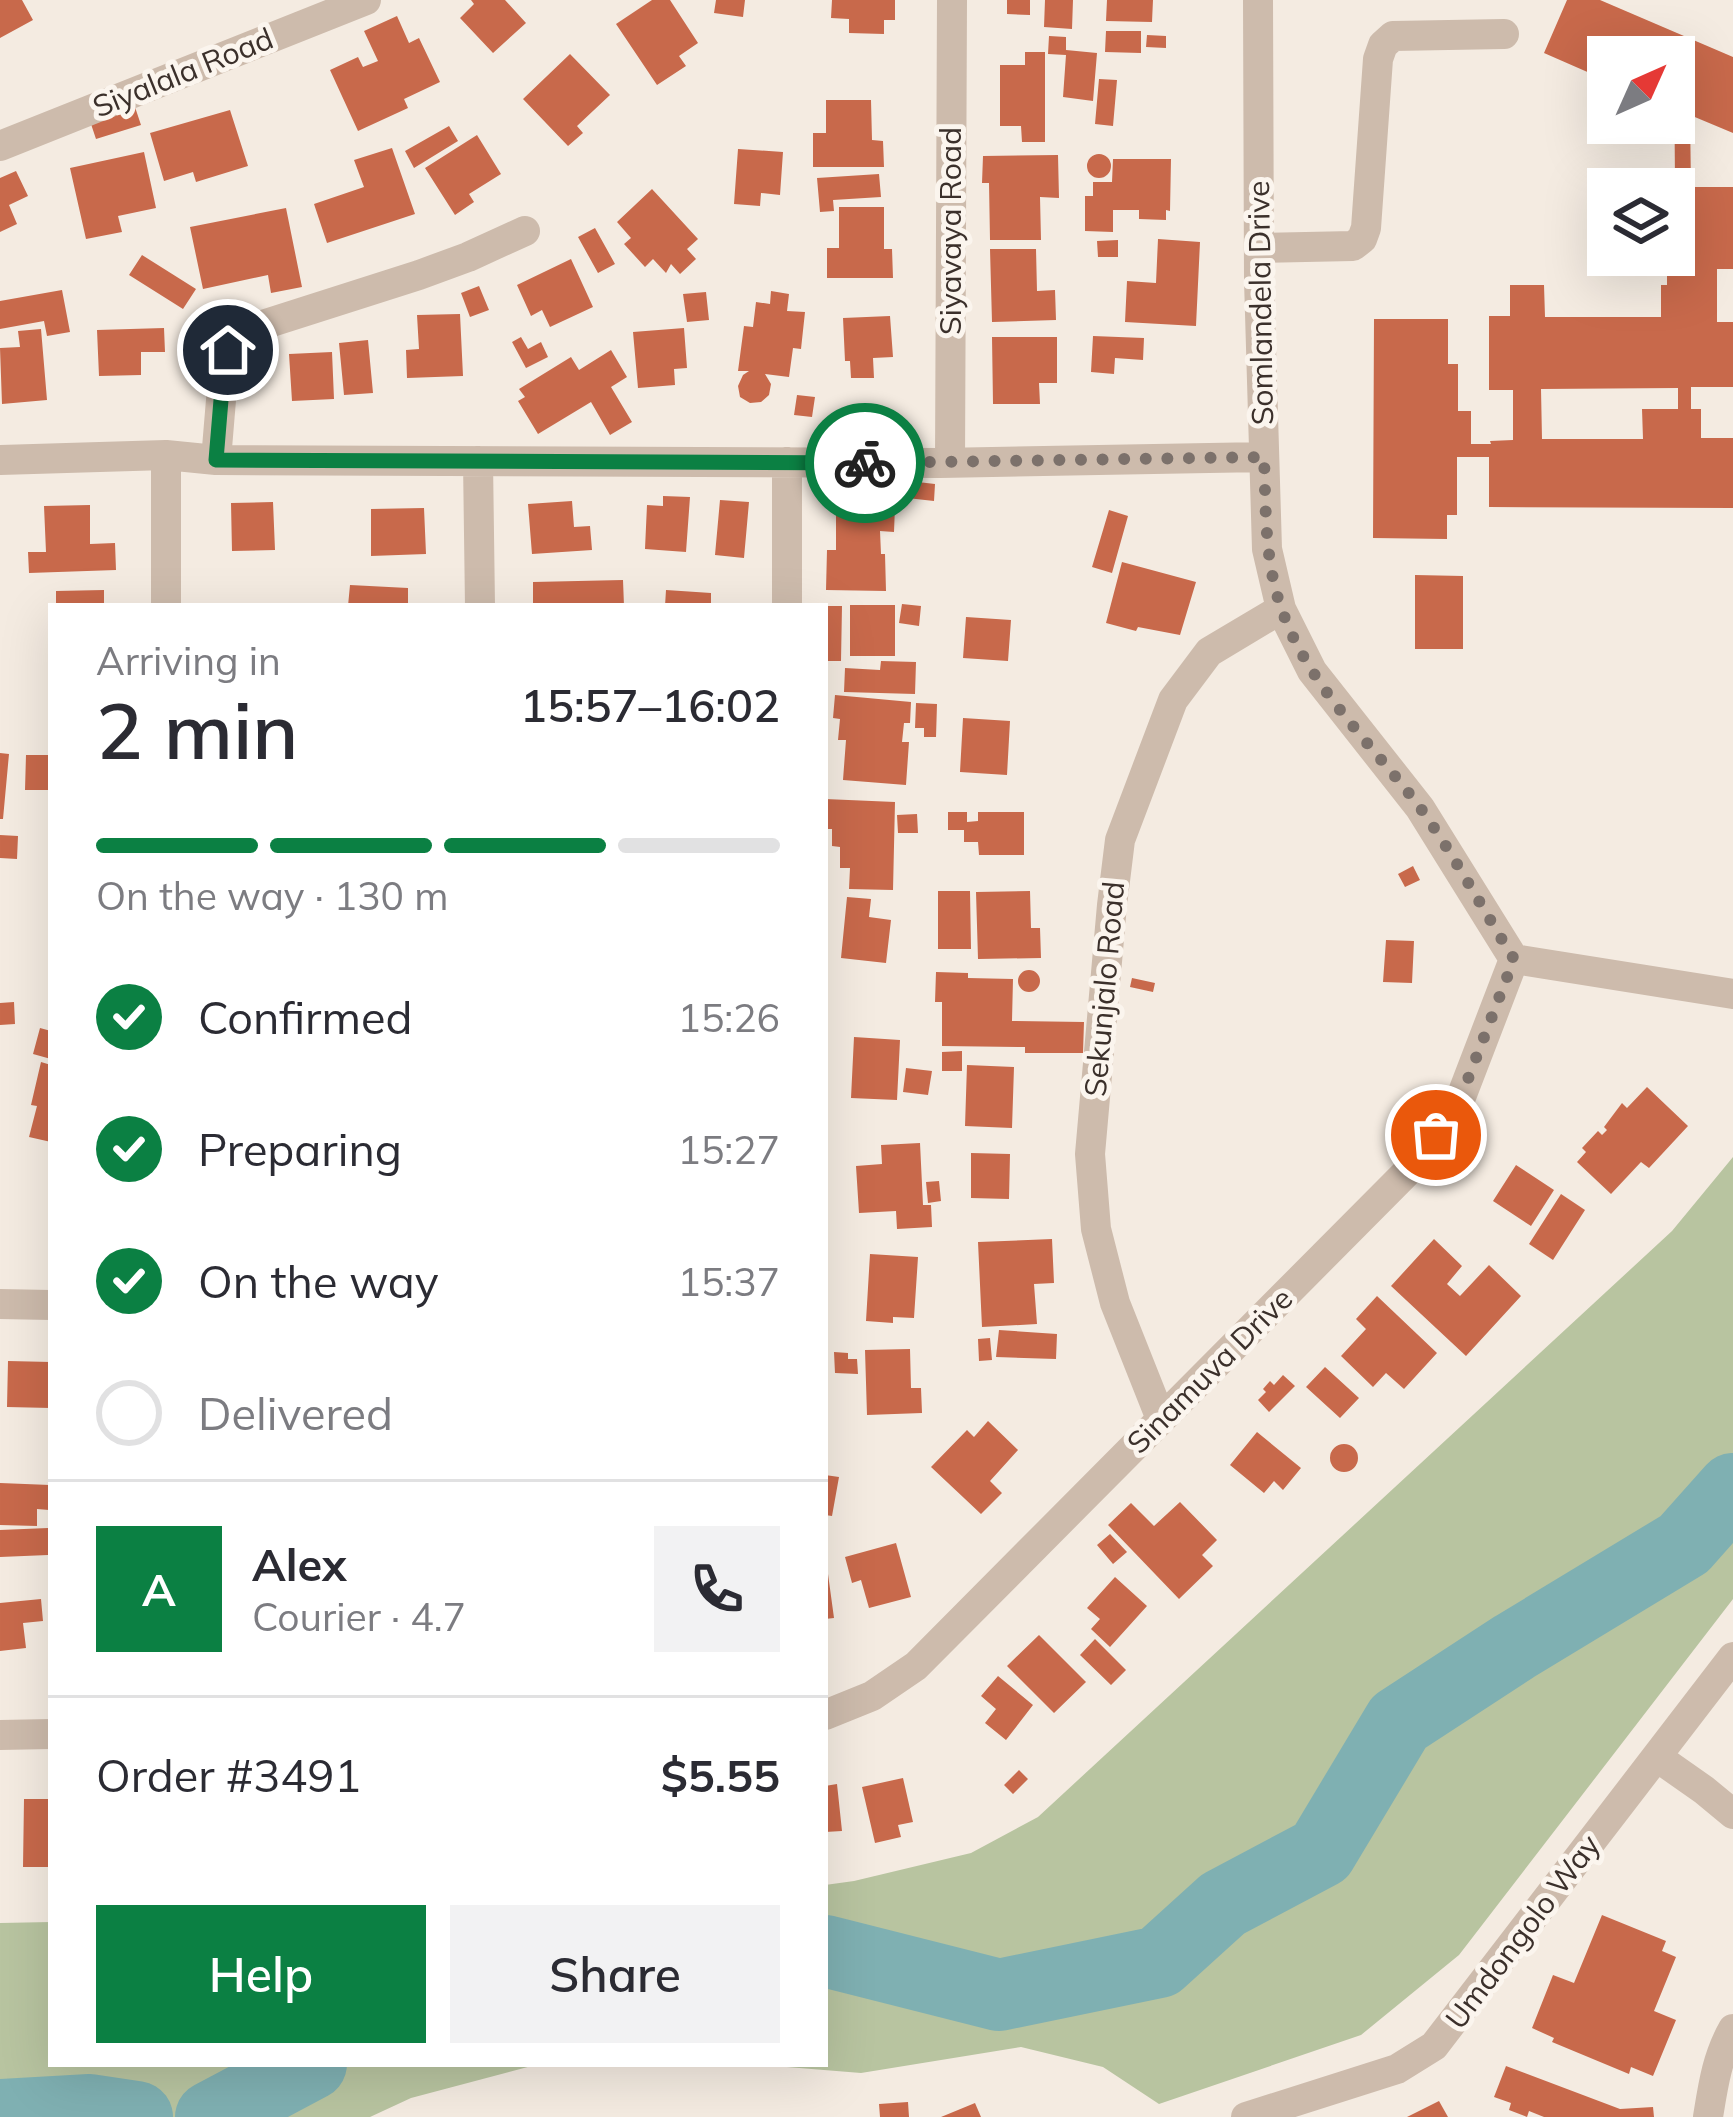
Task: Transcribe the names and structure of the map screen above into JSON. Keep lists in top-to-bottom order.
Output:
{
  "streets": {
    "street": [
      "Siyalala Road",
      "Siyavaya Road",
      "Somlandela Drive",
      "Sekunjalo Road",
      "Sinamuva Drive",
      "Umdongolo Way"
    ]
  },
  "crossings": [
    ["Somlandela Drive", "Sekunjalo Road"],
    ["Somlandela Drive", "Sinamuva Drive"],
    ["Sekunjalo Road", "Sinamuva Drive"]
  ],
  "north": "top right",
  "page": {
    "heading": ["2 min", "Arriving in", "15:57–16:02"],
    "panel": [
      "Alex",
      "Courier · 4.7",
      "Order #3491",
      "$5.55"
    ],
    "bar": "On the way · 130 m",
    "list": [
      ["Confirmed", "15:26"],
      ["Preparing", "15:27"],
      ["On the way", "15:37"],
      "Delivered"
    ],
    "round": "A",
    "buttons": ["Help", "Share"]
  }
}
